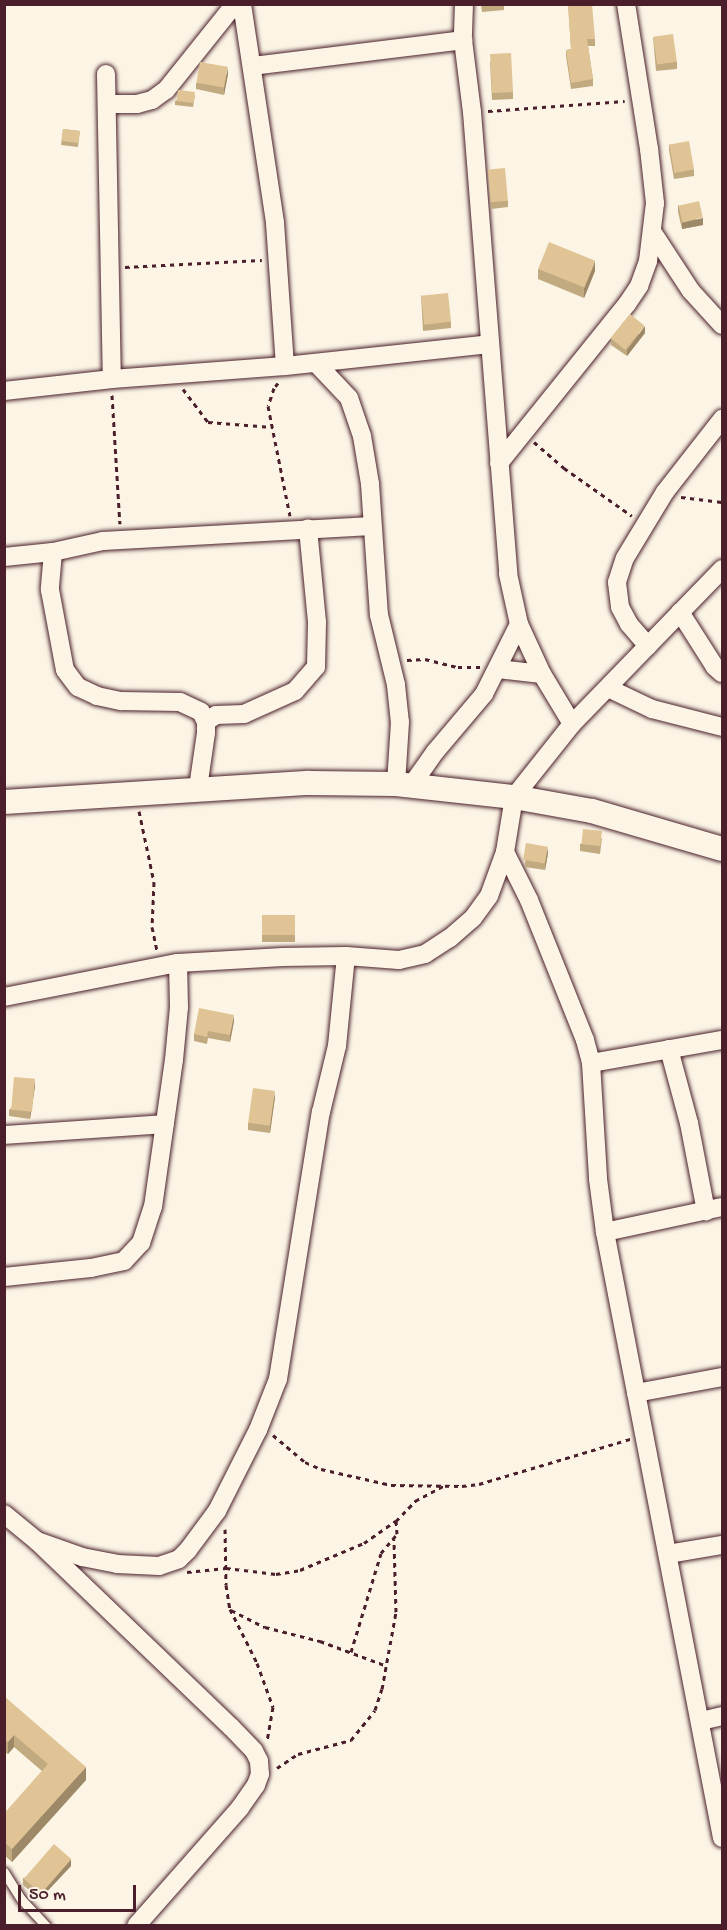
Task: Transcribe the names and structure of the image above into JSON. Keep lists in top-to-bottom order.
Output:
{
  "scale_bar": "50 m"
}
